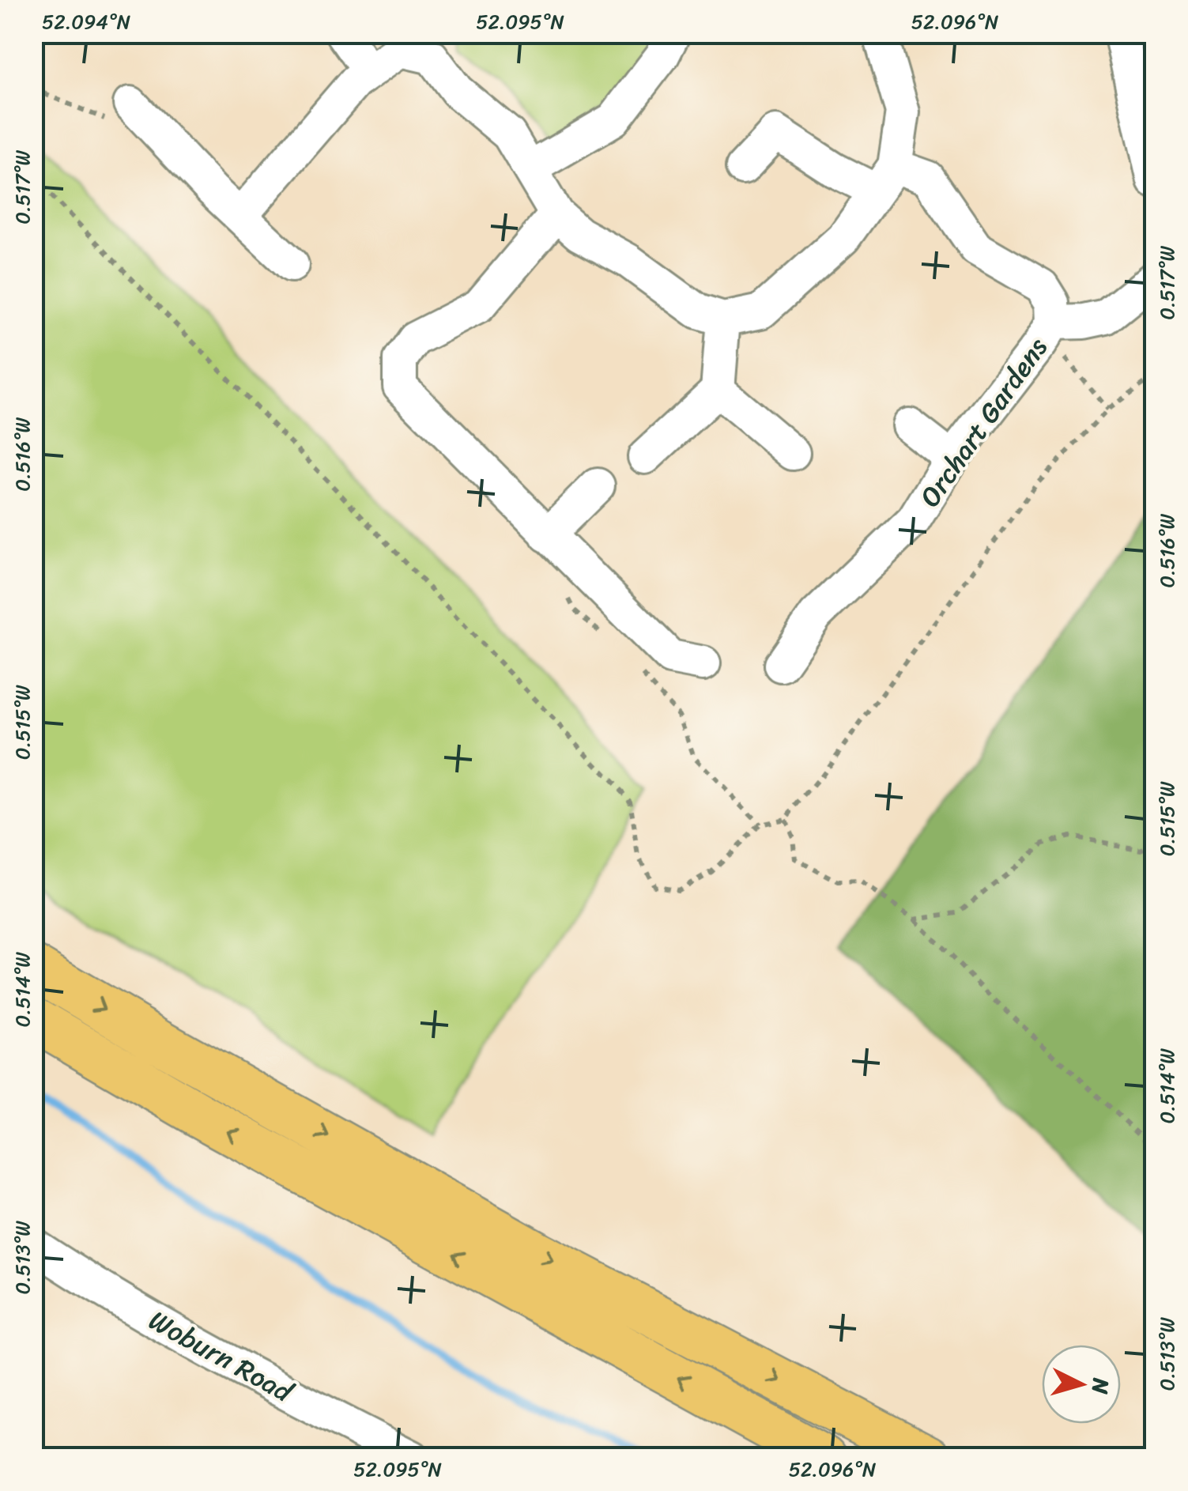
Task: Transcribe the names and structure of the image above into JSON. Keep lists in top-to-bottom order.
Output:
{
  "streets": {
    "street": ["Orchart Gardens", "Woburn Road"]
  },
  "north": "right",
  "coordinates": [
    "52.094°N",
    "52.095°N",
    "52.096°N",
    "0.517°W",
    "0.516°W",
    "0.515°W",
    "0.514°W",
    "0.513°W"
  ]
}
